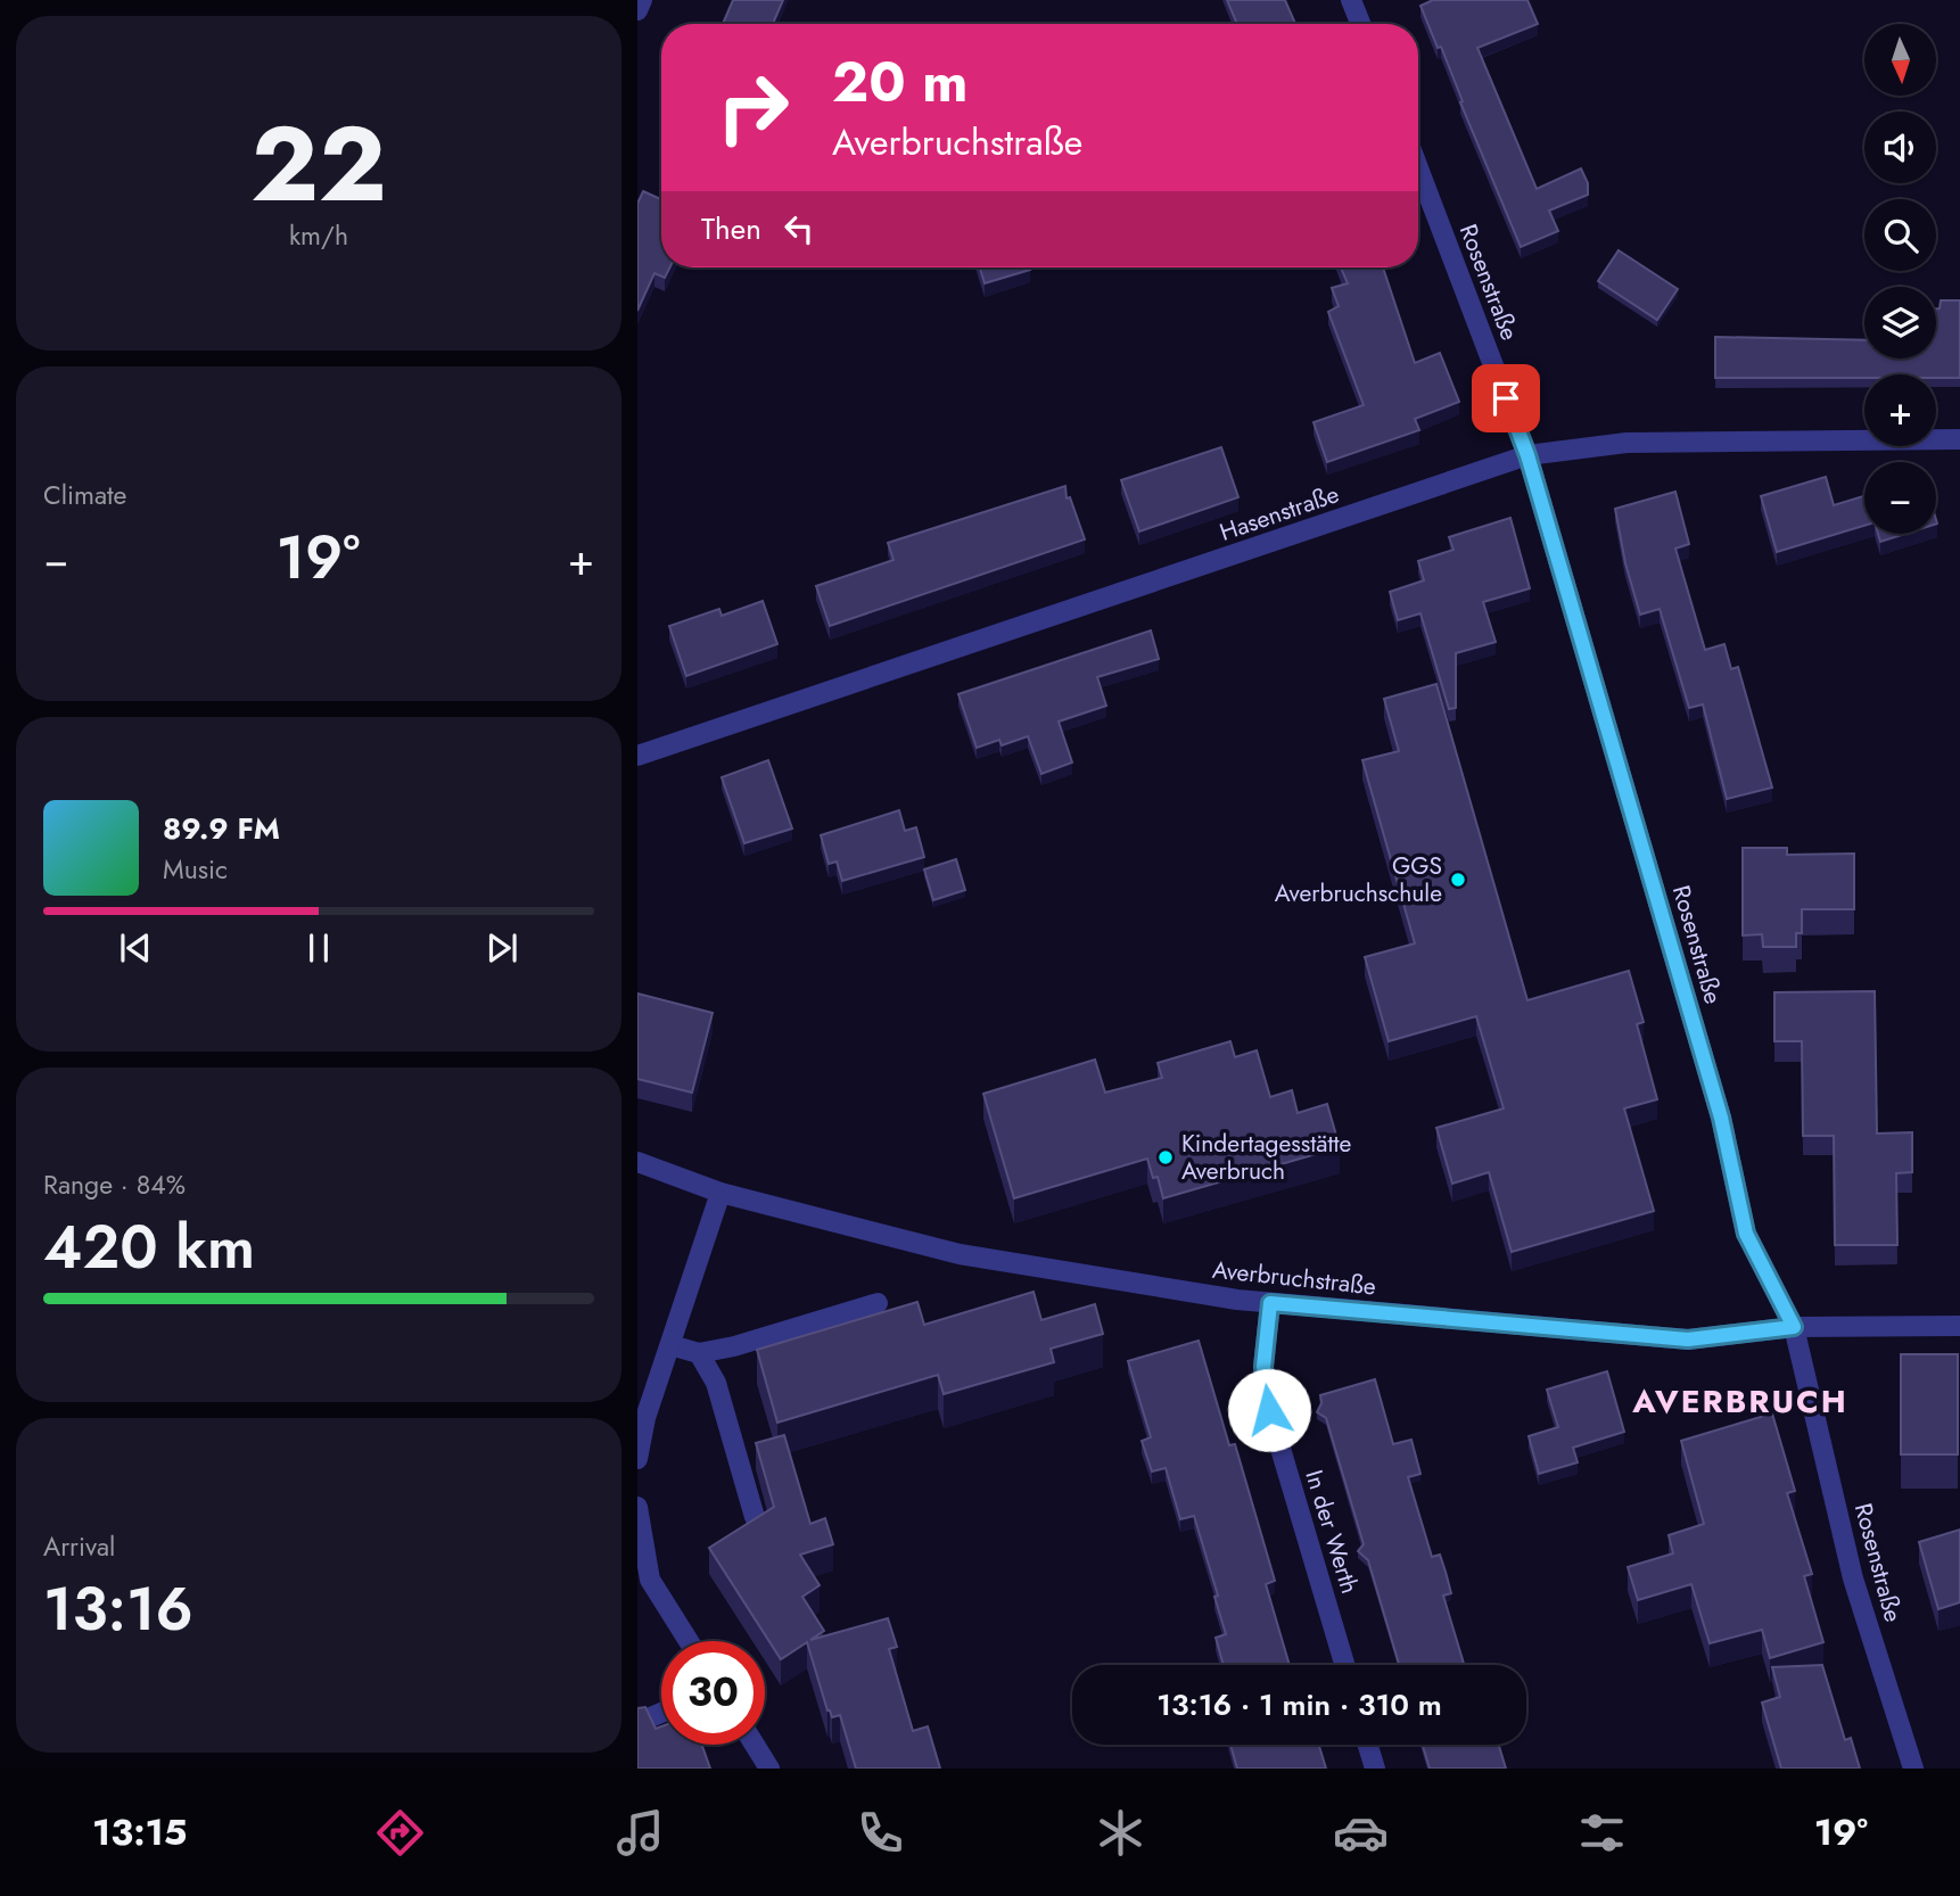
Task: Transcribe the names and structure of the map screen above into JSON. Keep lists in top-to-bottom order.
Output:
{
  "streets": {
    "street": [
      "Rosenstraße",
      "Hasenstraße",
      "Averbruchstraße",
      "In der Werth"
    ]
  },
  "crossings": [
    ["Rosenstraße", "Hasenstraße"],
    ["Rosenstraße", "Averbruchstraße"],
    ["Averbruchstraße", "In der Werth"]
  ],
  "districts": ["AVERBRUCH"],
  "places": ["GGS Averbruchschule", "Kindertagesstätte Averbruch"],
  "north": "bottom",
  "page": {
    "tile": [
      ["22", "km/h"],
      "Climate",
      ["Range · 84%", "420 km"],
      ["Arrival", "13:16"]
    ],
    "map_buttons": ["+", "−"],
    "turn": ["20 m", "Averbruchstraße"],
    "then": "Then",
    "heat": ["−", "19°", "+"],
    "song": ["89.9 FM", "Music"],
    "limit": "30",
    "trip": "13:16 · 1 min · 310 m",
    "tabs": ["13:15", "19°"]
  }
}
